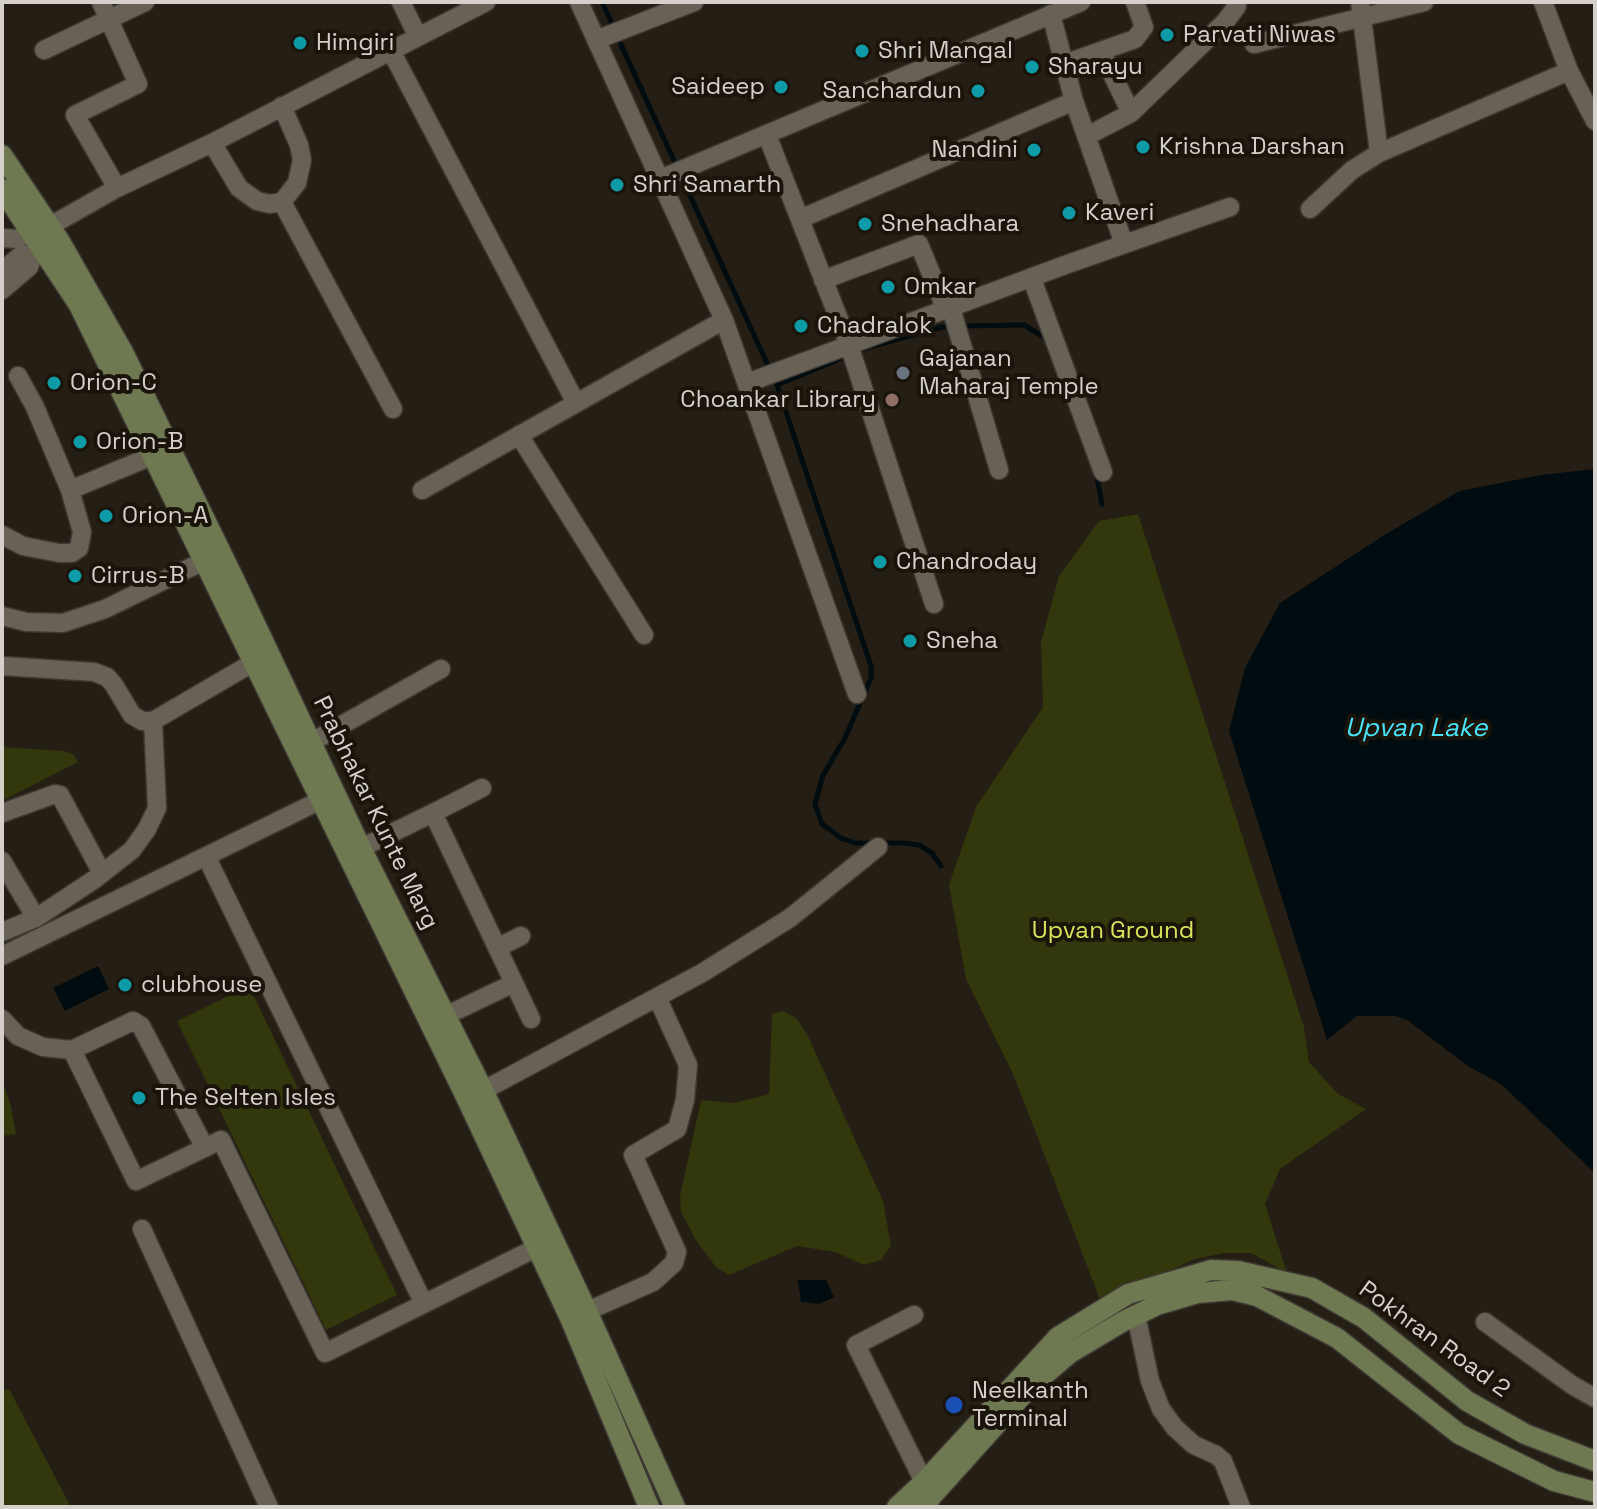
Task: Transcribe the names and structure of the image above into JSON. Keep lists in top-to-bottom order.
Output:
{
  "streets": {
    "street": ["Prabhakar Kunte Marg", "Pokhran Road 2"]
  },
  "water": ["Upvan Lake"],
  "parks": ["Upvan Ground"],
  "places": [
    "Parvati Niwas",
    "Himgiri",
    "Shri Mangal",
    "Sharayu",
    "Saideep",
    "Sanchardun",
    "Krishna Darshan",
    "Nandini",
    "Shri Samarth",
    "Kaveri",
    "Snehadhara",
    "Omkar",
    "Chadralok",
    "Gajanan Maharaj Temple",
    "Orion-C",
    "Choankar Library",
    "Orion-B",
    "Orion-A",
    "Chandroday",
    "Cirrus-B",
    "Sneha",
    "clubhouse",
    "The Selten Isles",
    "Neelkanth Terminal"
  ]
}
